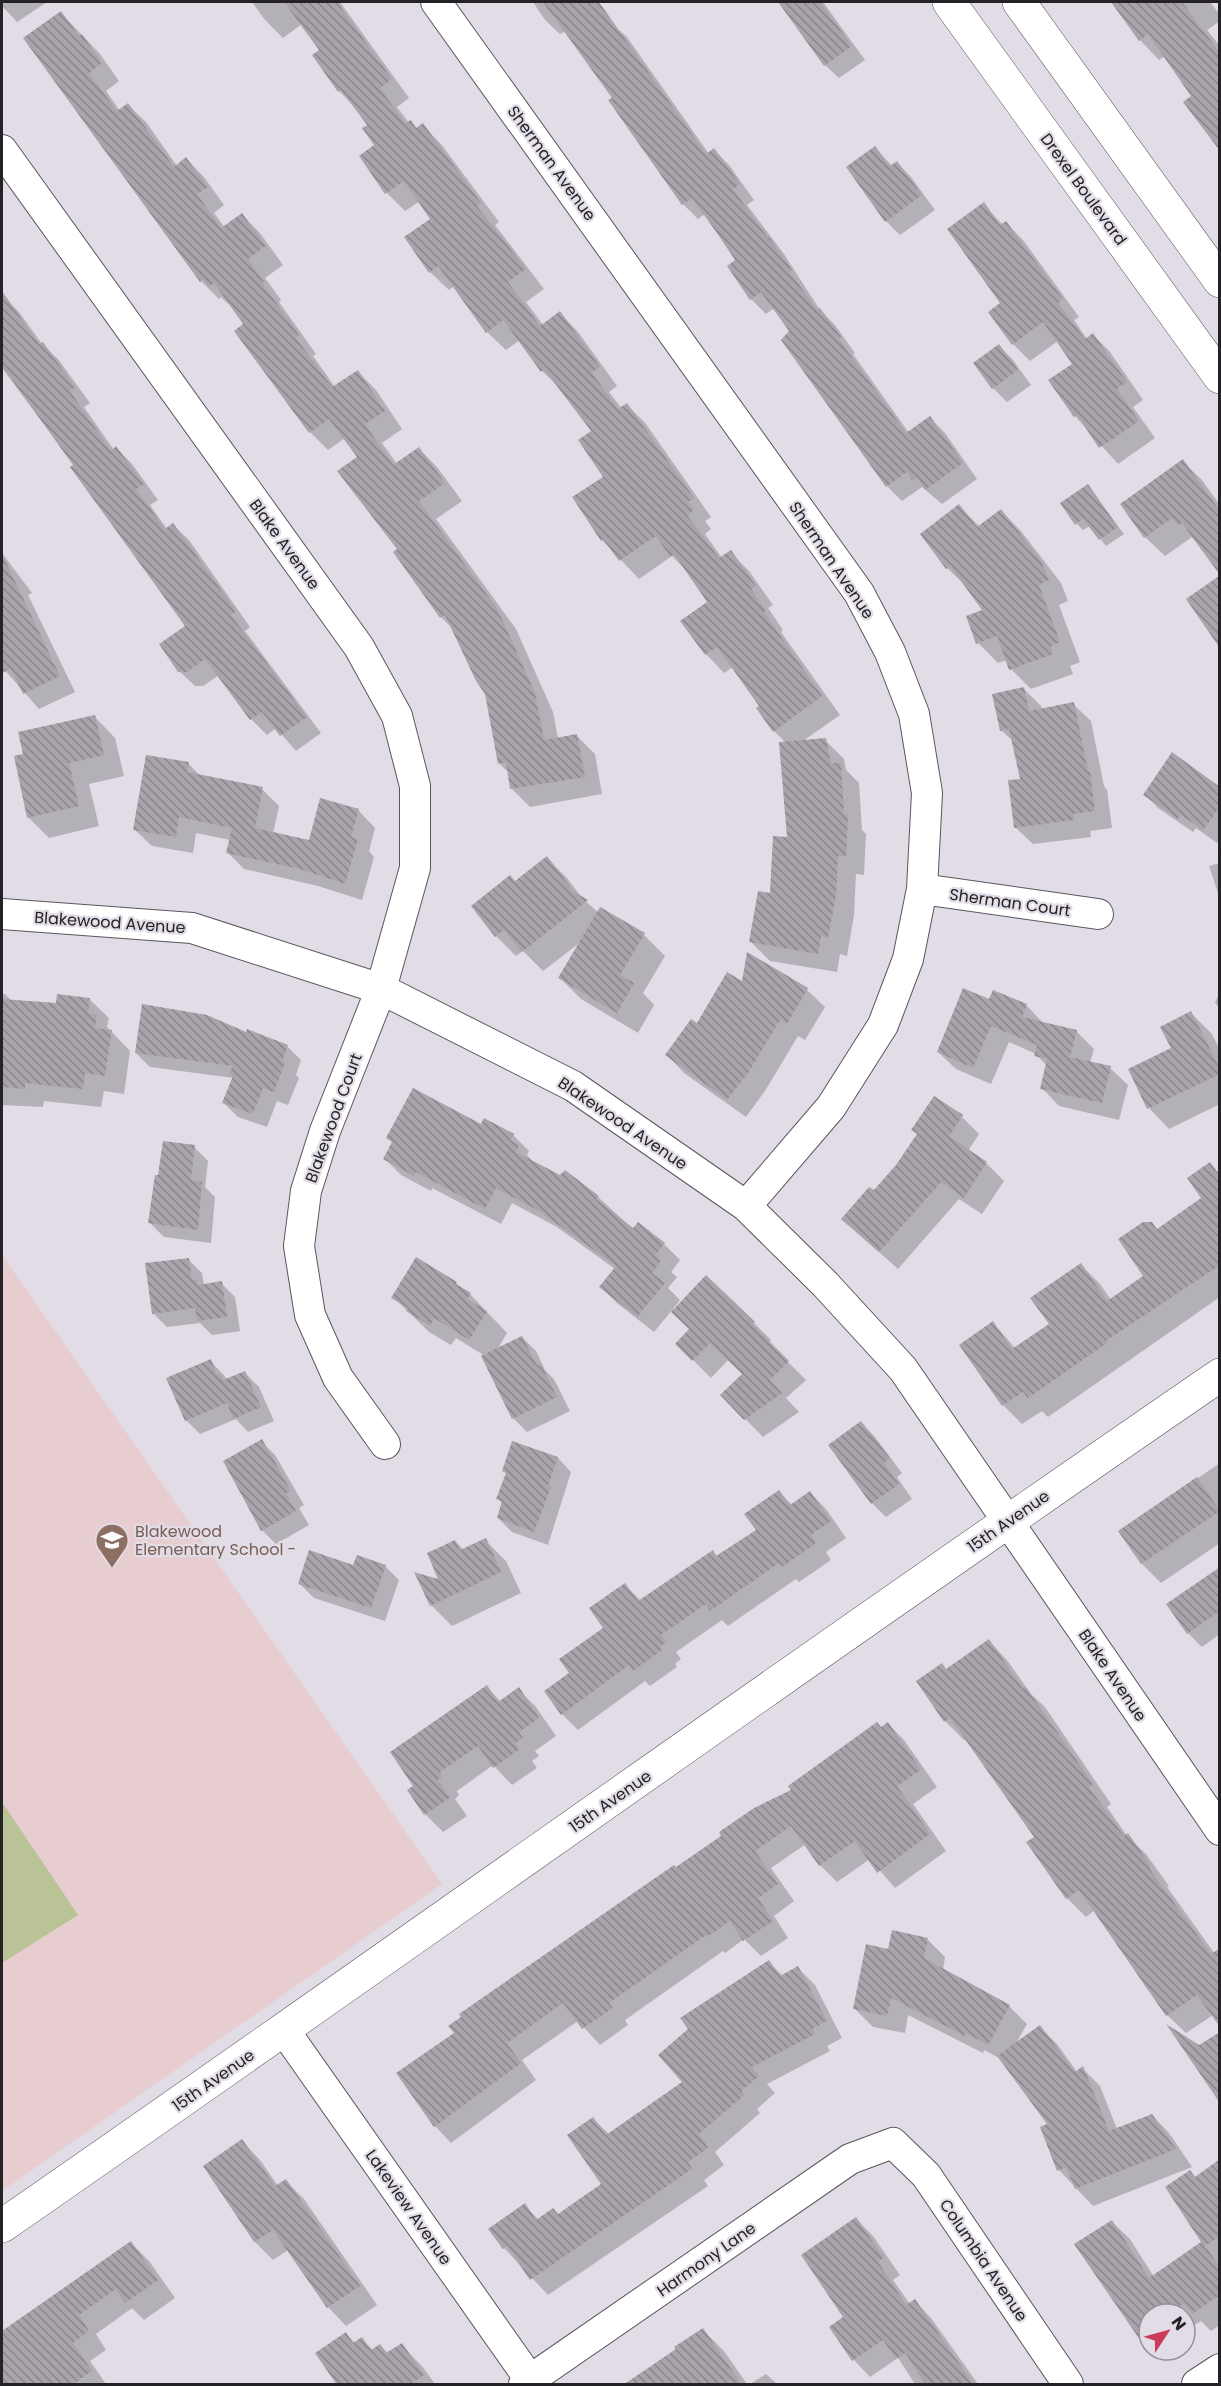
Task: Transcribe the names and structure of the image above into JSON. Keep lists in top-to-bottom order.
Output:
{
  "streets": {
    "street": [
      "Sherman Avenue",
      "Drexel Boulevard",
      "Blake Avenue",
      "Sherman Court",
      "Blakewood Avenue",
      "Blakewood Court",
      "15th Avenue",
      "Lakeview Avenue",
      "Harmony Lane",
      "Columbia Avenue"
    ]
  },
  "crossings": [
    ["Sherman Avenue", "Sherman Court"],
    ["Sherman Avenue", "Blakewood Avenue"],
    ["Blake Avenue", "Blakewood Avenue"],
    ["Blake Avenue", "Blakewood Court"],
    ["Blake Avenue", "15th Avenue"],
    ["Blakewood Avenue", "Blakewood Court"],
    ["Blakewood Avenue", "15th Avenue"],
    ["15th Avenue", "Lakeview Avenue"],
    ["Lakeview Avenue", "Harmony Lane"],
    ["Harmony Lane", "Columbia Avenue"]
  ],
  "places": {
    "school or university": ["Blakewood Elementary School -"]
  },
  "north": "top right"
}
